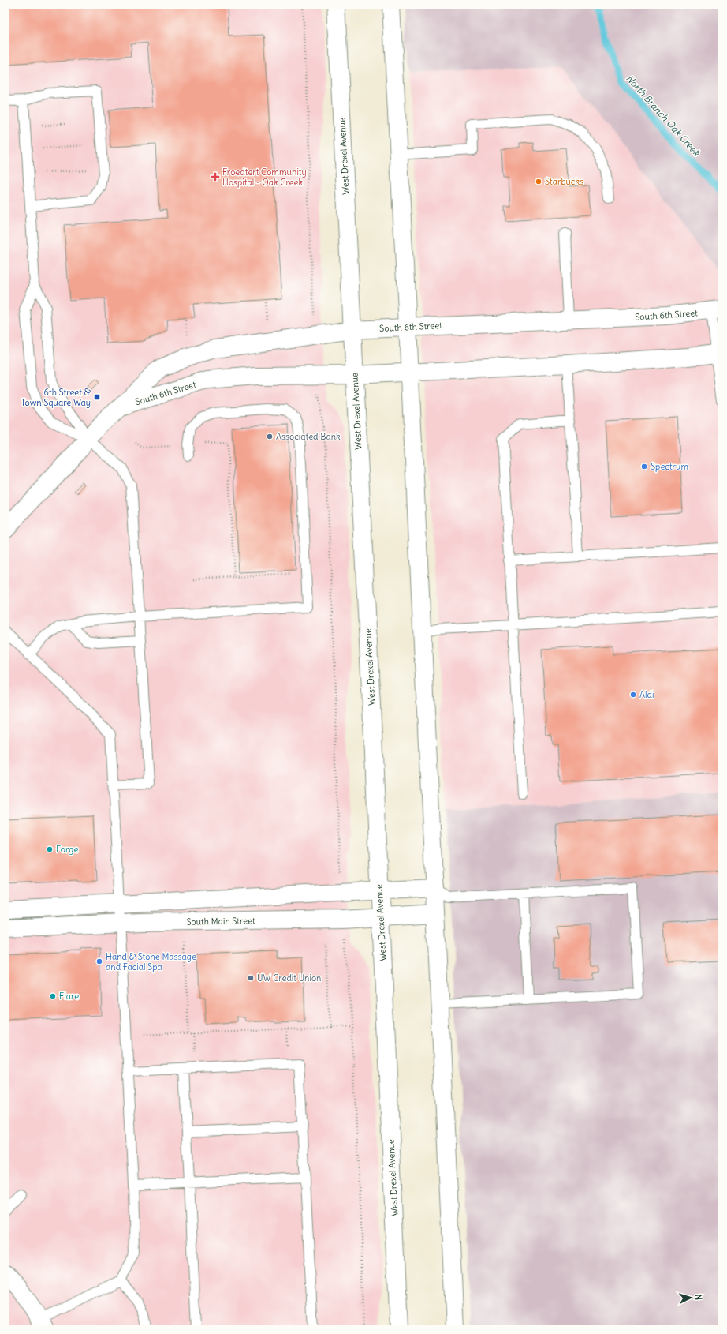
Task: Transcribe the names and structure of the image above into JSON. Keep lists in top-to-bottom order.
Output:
{
  "streets": {
    "street": ["West Drexel Avenue", "South 6th Street", "South Main Street"]
  },
  "crossings": [
    ["West Drexel Avenue", "South 6th Street"],
    ["West Drexel Avenue", "South Main Street"]
  ],
  "water": ["North Branch Oak Creek"],
  "places": {
    "health": ["Froedtert Community Hospital - Oak Creek"],
    "other": [
      "Starbucks",
      "Associated Bank",
      "Spectrum",
      "Aldi",
      "Forge",
      "Hand & Stone Massage and Facial Spa",
      "UW Credit Union",
      "Flare"
    ],
    "transit": ["6th Street & Town Square Way"]
  },
  "north": "right"
}
